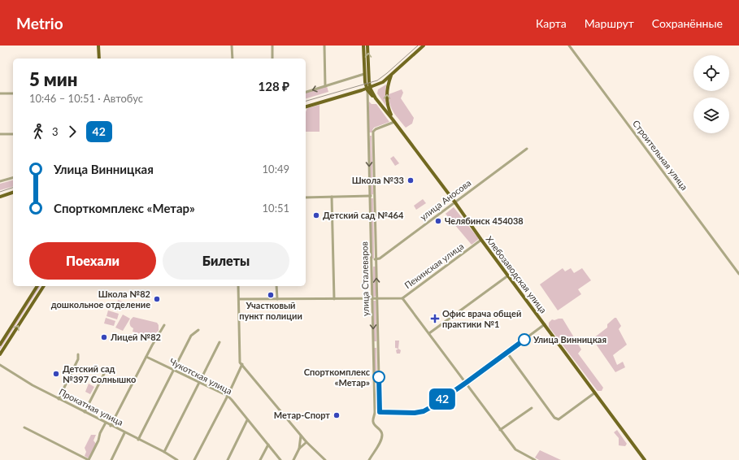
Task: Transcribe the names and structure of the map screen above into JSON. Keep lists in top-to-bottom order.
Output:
{
  "streets": {
    "main road": ["Хлебозаводская улица", "улица Сталеваров"],
    "street": [
      "Строительная улица",
      "улица Аносова",
      "Пекинская улица",
      "Чукотская улица",
      "Прокатная улица"
    ]
  },
  "crossings": [
    ["улица Аносова", "Хлебозаводская улица"],
    ["улица Аносова", "улица Сталеваров"],
    ["Пекинская улица", "Хлебозаводская улица"],
    ["Пекинская улица", "улица Сталеваров"],
    ["Хлебозаводская улица", "улица Сталеваров"]
  ],
  "places": {
    "other": [
      "Школа №33",
      "Детский сад №464",
      "Челябинск 454038",
      "Участковый пункт полиции",
      "Школа №82 дошкольное отделение",
      "Лицей №82",
      "Улица Винницкая",
      "Детский сад №397 Солнышко",
      "Спорткомплекс «Метар»",
      "Метар-Спорт"
    ],
    "health": ["Офис врача общей практики №1"]
  },
  "lines": ["bus line 42"],
  "page": {
    "header": "Metrio",
    "nav": ["Карта", "Маршрут", "Сохранённые"],
    "on_map": "42",
    "heading": ["5 мин", "10:46 – 10:51 · Автобус", "128 ₽"],
    "legs": ["3", "42"],
    "list": [
      {
        "name": "Улица Винницкая",
        "value": "10:49"
      },
      {
        "name": "Спорткомплекс «Метар»",
        "value": "10:51"
      }
    ],
    "buttons": ["Поехали", "Билеты"]
  }
}
